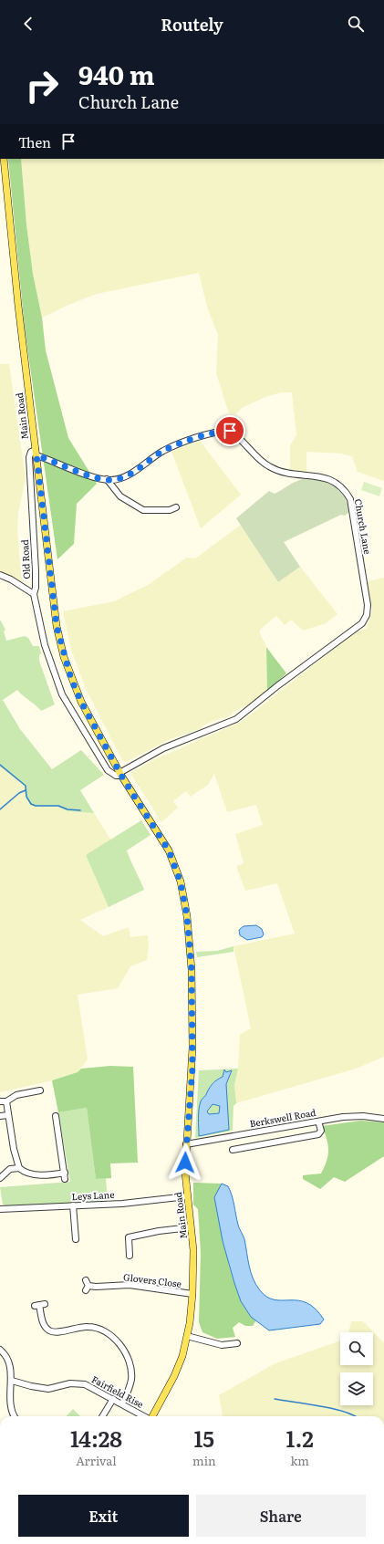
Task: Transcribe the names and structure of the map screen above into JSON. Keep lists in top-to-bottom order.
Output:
{
  "streets": {
    "main road": ["Main Road"],
    "street": [
      "Church Lane",
      "Old Road",
      "Berkswell Road",
      "Leys Lane",
      "Glovers Close",
      "Fairfield Rise"
    ]
  },
  "crossings": [
    ["Main Road", "Church Lane"],
    ["Main Road", "Old Road"],
    ["Main Road", "Berkswell Road"],
    ["Main Road", "Leys Lane"],
    ["Main Road", "Glovers Close"],
    ["Church Lane", "Old Road"]
  ],
  "page": {
    "header": "Routely",
    "turn": ["940 m", "Church Lane"],
    "then": "Then",
    "eta": [
      "14:28",
      "Arrival",
      "15",
      "min",
      "1.2",
      "km"
    ],
    "buttons": ["Exit", "Share"]
  }
}
